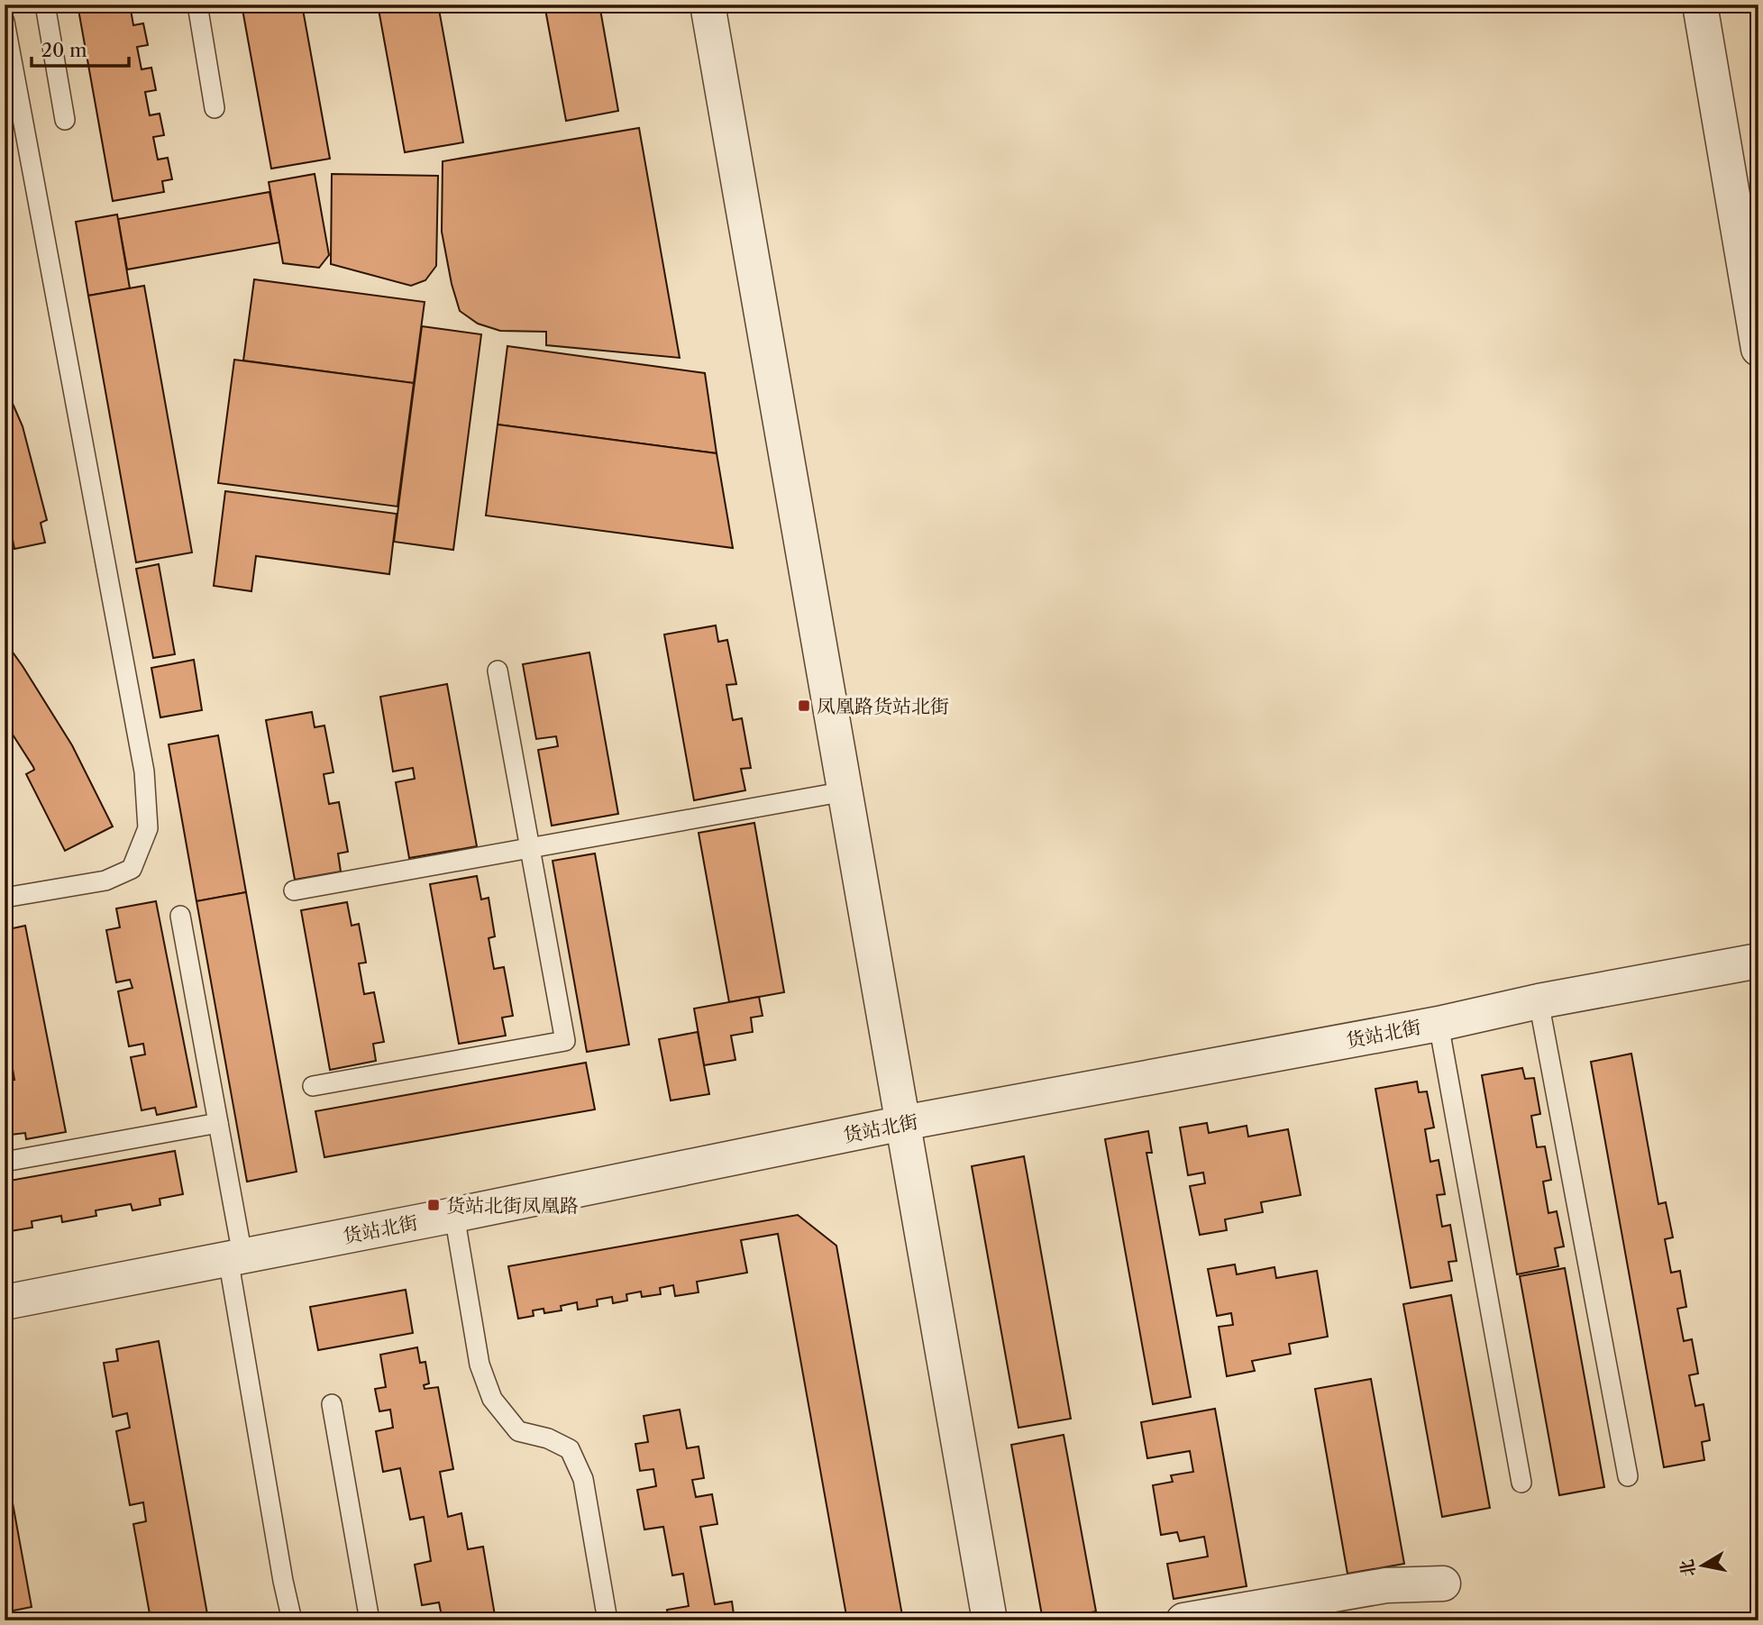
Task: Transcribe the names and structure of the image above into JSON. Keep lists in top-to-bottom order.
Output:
{
  "streets": {
    "street": ["货站北街"]
  },
  "places": {
    "transit": ["凤凰路货站北街", "货站北街凤凰路"]
  },
  "scale_bar": "20 m",
  "north": "left"
}
